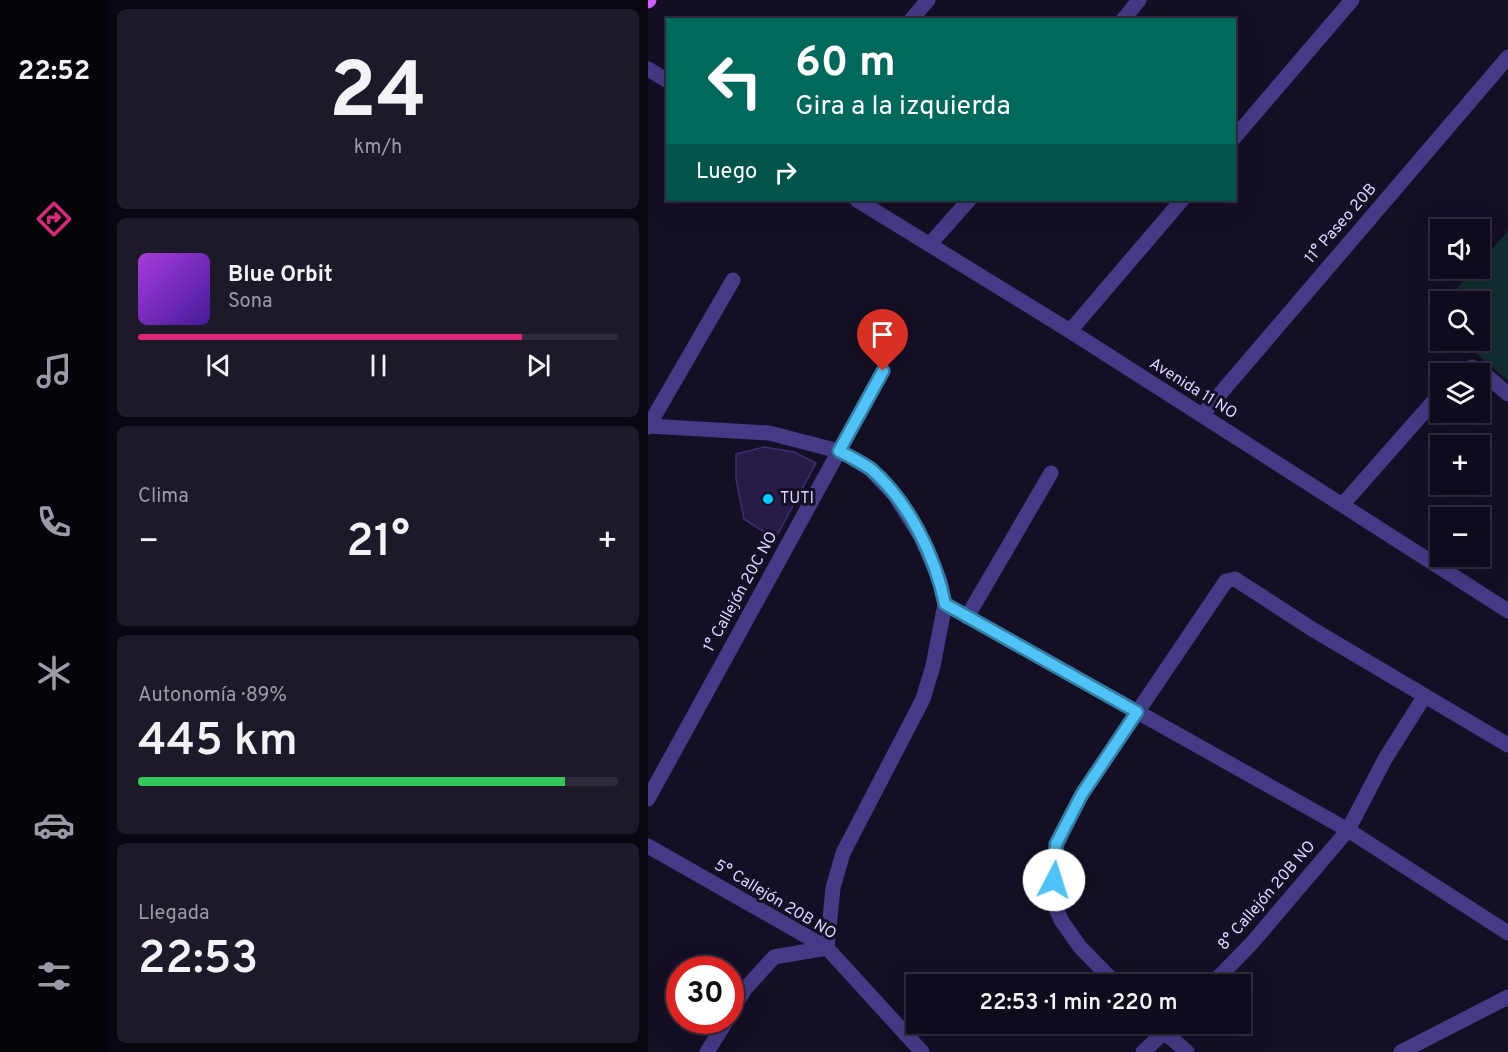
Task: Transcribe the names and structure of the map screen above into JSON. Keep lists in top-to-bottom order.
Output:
{
  "streets": {
    "street": [
      "11° Paseo 20B",
      "Avenida 11 NO",
      "1° Callejón 20C NO",
      "8° Callejón 20B NO",
      "5° Callejón 20B NO"
    ]
  },
  "crossings": [
    ["11° Paseo 20B", "Avenida 11 NO"]
  ],
  "places": ["TUTI"],
  "page": {
    "tabs": "22:52",
    "tile": [
      ["24", "km/h"],
      "Clima",
      ["Autonomía · 89%", "445 km"],
      ["Llegada", "22:53"]
    ],
    "turn": ["60 m", "Gira a la izquierda"],
    "then": "Luego",
    "map_buttons": ["+", "−"],
    "song": ["Blue Orbit", "Sona"],
    "heat": ["−", "21°", "+"],
    "limit": "30",
    "trip": "22:53 · 1 min · 220 m"
  }
}
